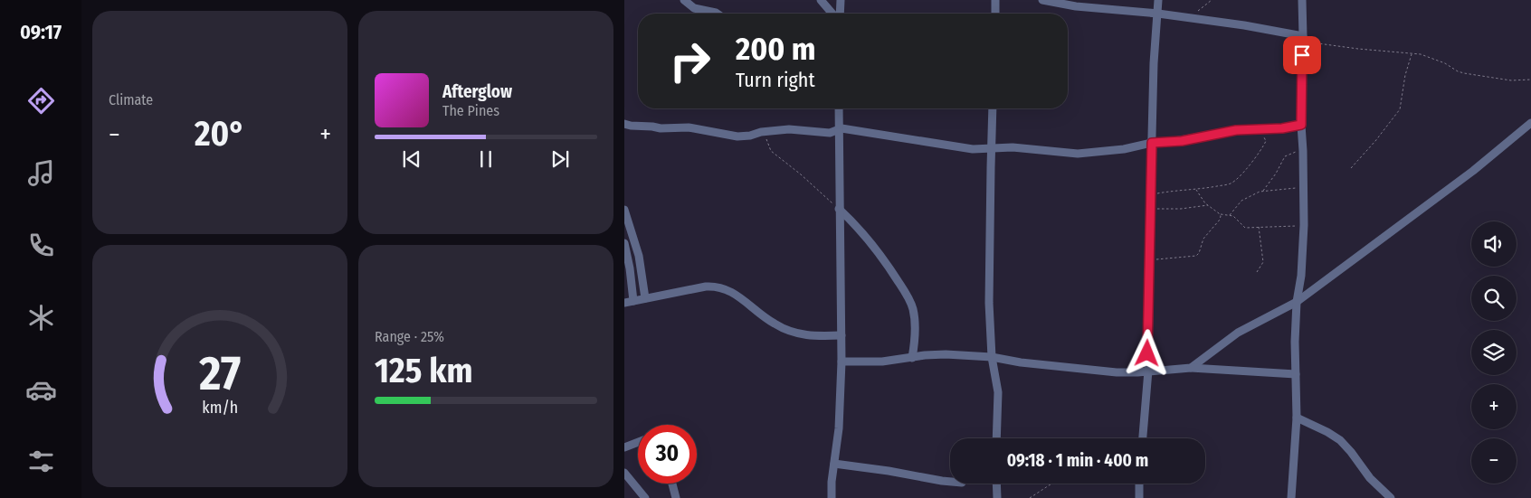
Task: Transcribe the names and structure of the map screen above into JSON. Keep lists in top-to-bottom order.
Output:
{
  "page": {
    "tabs": "09:17",
    "tile": [
      "Climate",
      ["Range · 25%", "125 km"]
    ],
    "turn": ["200 m", "Turn right"],
    "song": ["Afterglow", "The Pines"],
    "heat": ["−", "20°", "+"],
    "map_buttons": ["+", "−"],
    "limit": "30",
    "trip": "09:18 · 1 min · 400 m",
    "gauge": ["27", "km/h"]
  }
}
